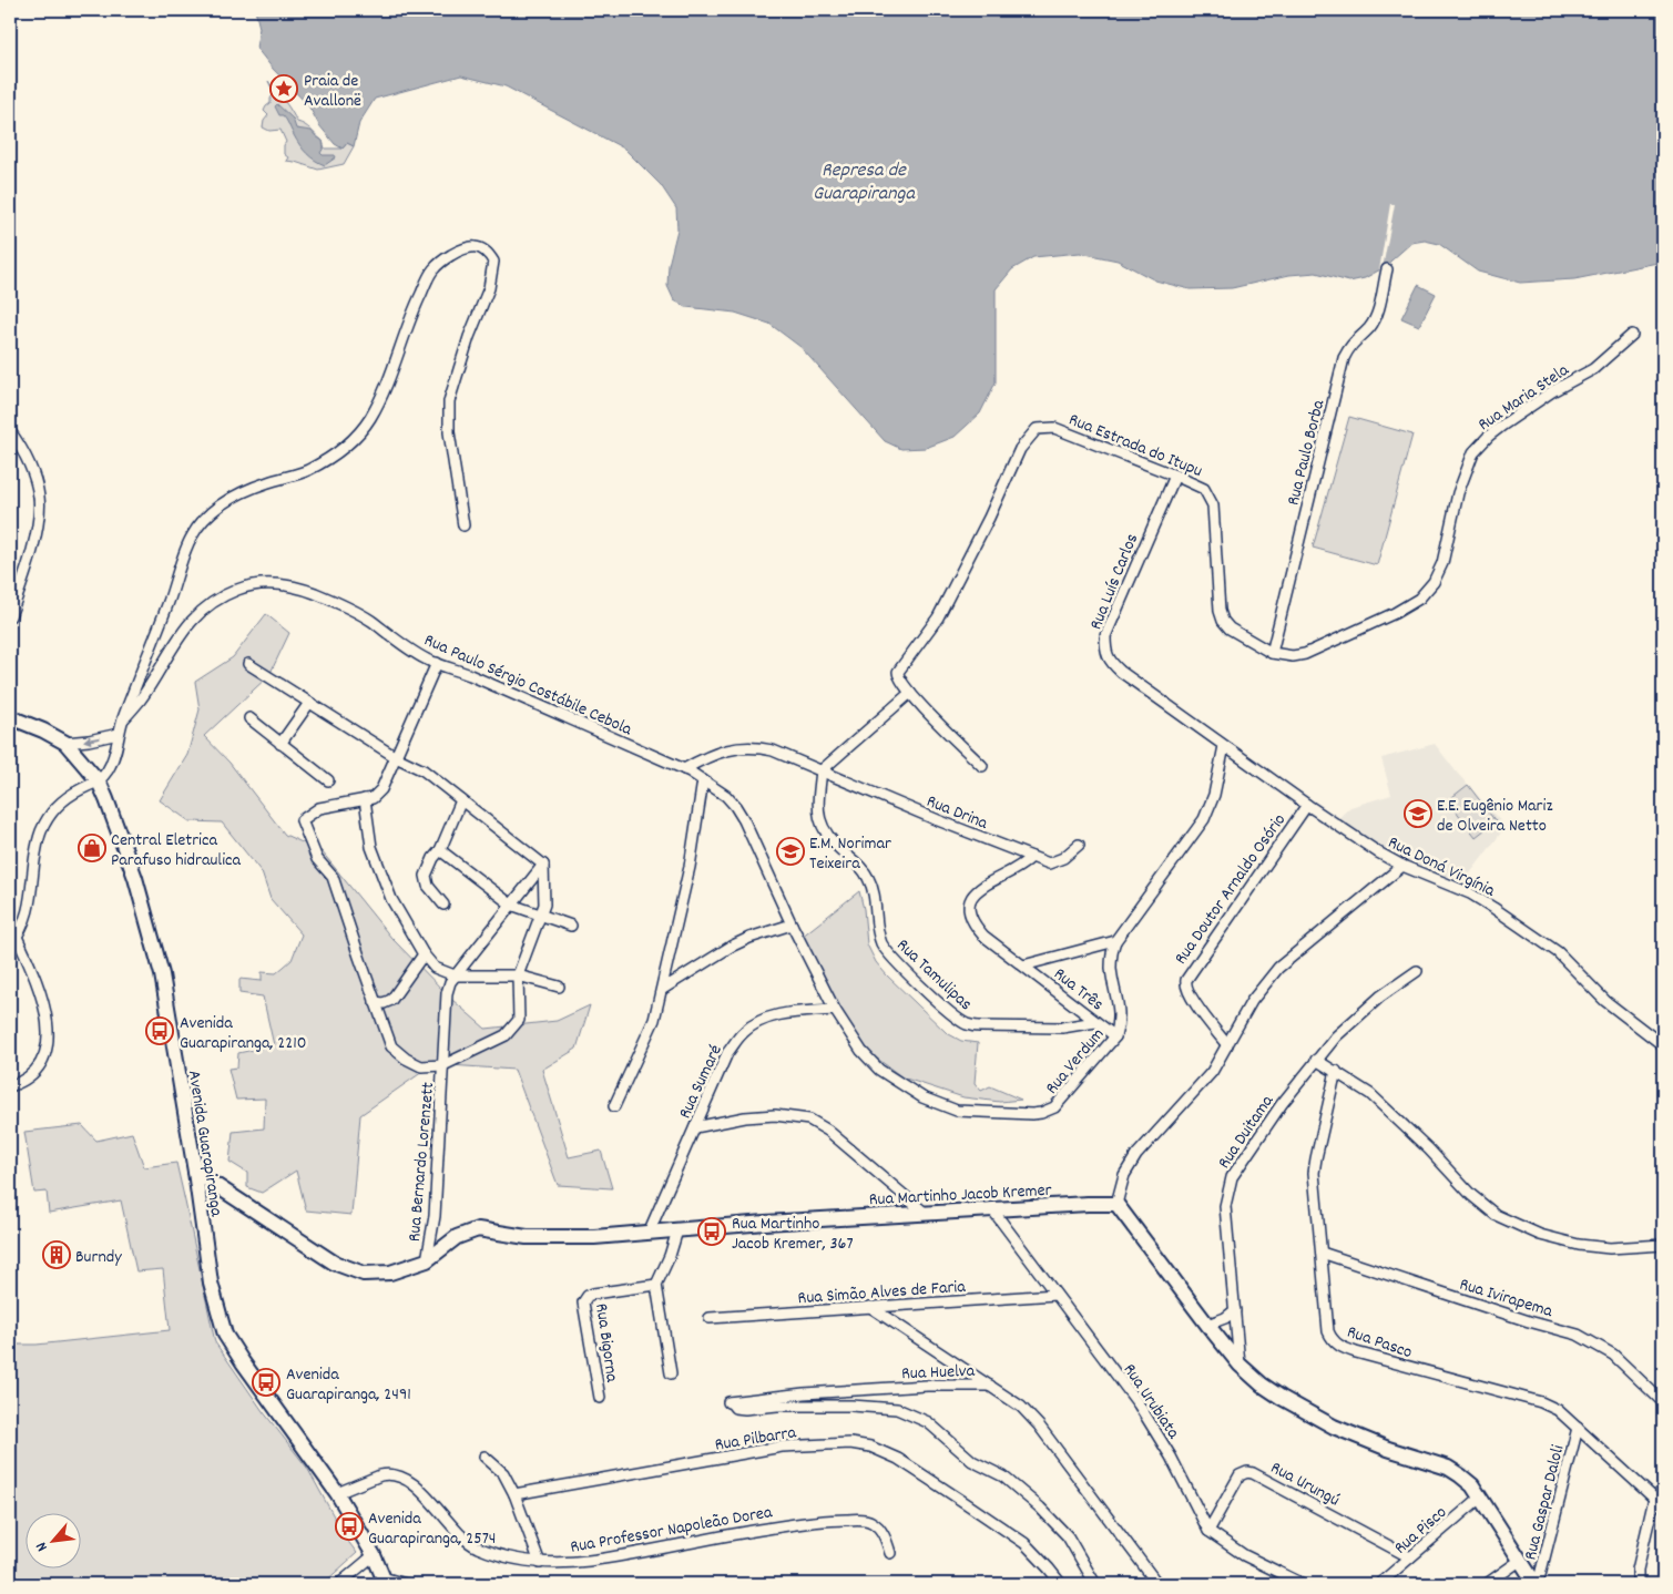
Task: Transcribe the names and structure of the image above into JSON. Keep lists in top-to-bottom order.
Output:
{
  "streets": {
    "street": [
      "Rua Maria Stela",
      "Rua Estrada do Itupu",
      "Rua Paulo Borba",
      "Rua Luís Carlos",
      "Rua Paulo Sérgio Costábile Cebola",
      "Rua Drina",
      "Rua Doná Virgínia",
      "Rua Doutor Arnaldo Osório",
      "Rua Tamulipas",
      "Rua Três",
      "Rua Verdum",
      "Rua Sumaré",
      "Rua Duitama",
      "Avenida Guarapiranga",
      "Rua Bernardo Lorenzett",
      "Rua Martinho Jacob Kremer",
      "Rua Simão Alves de Faria",
      "Rua Ivirapema",
      "Rua Pasco",
      "Rua Bigorna",
      "Rua Huelva",
      "Rua Urubiata",
      "Rua Pilbarra",
      "Rua Urungú",
      "Rua Gaspar Daloli",
      "Rua Professor Napoleão Dorea",
      "Rua Pisco"
    ]
  },
  "crossings": [
    ["Rua Maria Stela", "Rua Estrada do Itupu"],
    ["Rua Estrada do Itupu", "Rua Paulo Borba"],
    ["Rua Estrada do Itupu", "Rua Luís Carlos"],
    ["Rua Luís Carlos", "Rua Doná Virgínia"],
    ["Rua Luís Carlos", "Rua Verdum"],
    ["Rua Paulo Sérgio Costábile Cebola", "Rua Verdum"],
    ["Rua Drina", "Rua Tamulipas"],
    ["Rua Drina", "Rua Três"],
    ["Rua Doná Virgínia", "Rua Doutor Arnaldo Osório"],
    ["Rua Doná Virgínia", "Rua Verdum"],
    ["Rua Tamulipas", "Rua Três"],
    ["Rua Três", "Rua Verdum"],
    ["Rua Verdum", "Rua Sumaré"],
    ["Rua Sumaré", "Rua Martinho Jacob Kremer"],
    ["Avenida Guarapiranga", "Rua Martinho Jacob Kremer"],
    ["Avenida Guarapiranga", "Rua Professor Napoleão Dorea"],
    ["Rua Bernardo Lorenzett", "Rua Martinho Jacob Kremer"],
    ["Rua Martinho Jacob Kremer", "Rua Urubiata"],
    ["Rua Simão Alves de Faria", "Rua Urubiata"],
    ["Rua Ivirapema", "Rua Pasco"],
    ["Rua Pasco", "Rua Gaspar Daloli"],
    ["Rua Urubiata", "Rua Urungú"],
    ["Rua Urungú", "Rua Pisco"]
  ],
  "water": ["Represa de Guarapiranga"],
  "places": {
    "place": ["Praia de Avallonë"],
    "school or university": ["E.E. Eugênio Mariz de Olveira Netto", "E.M. Norimar Teixeira"],
    "shop": ["Central Eletrica Parafuso hidraulica"],
    "bus stop": [
      "Avenida Guarapiranga, 2210",
      "Rua Martinho Jacob Kremer, 367",
      "Avenida Guarapiranga, 2491",
      "Avenida Guarapiranga, 2574"
    ],
    "building": ["Burndy"]
  },
  "north": "bottom left"
}
